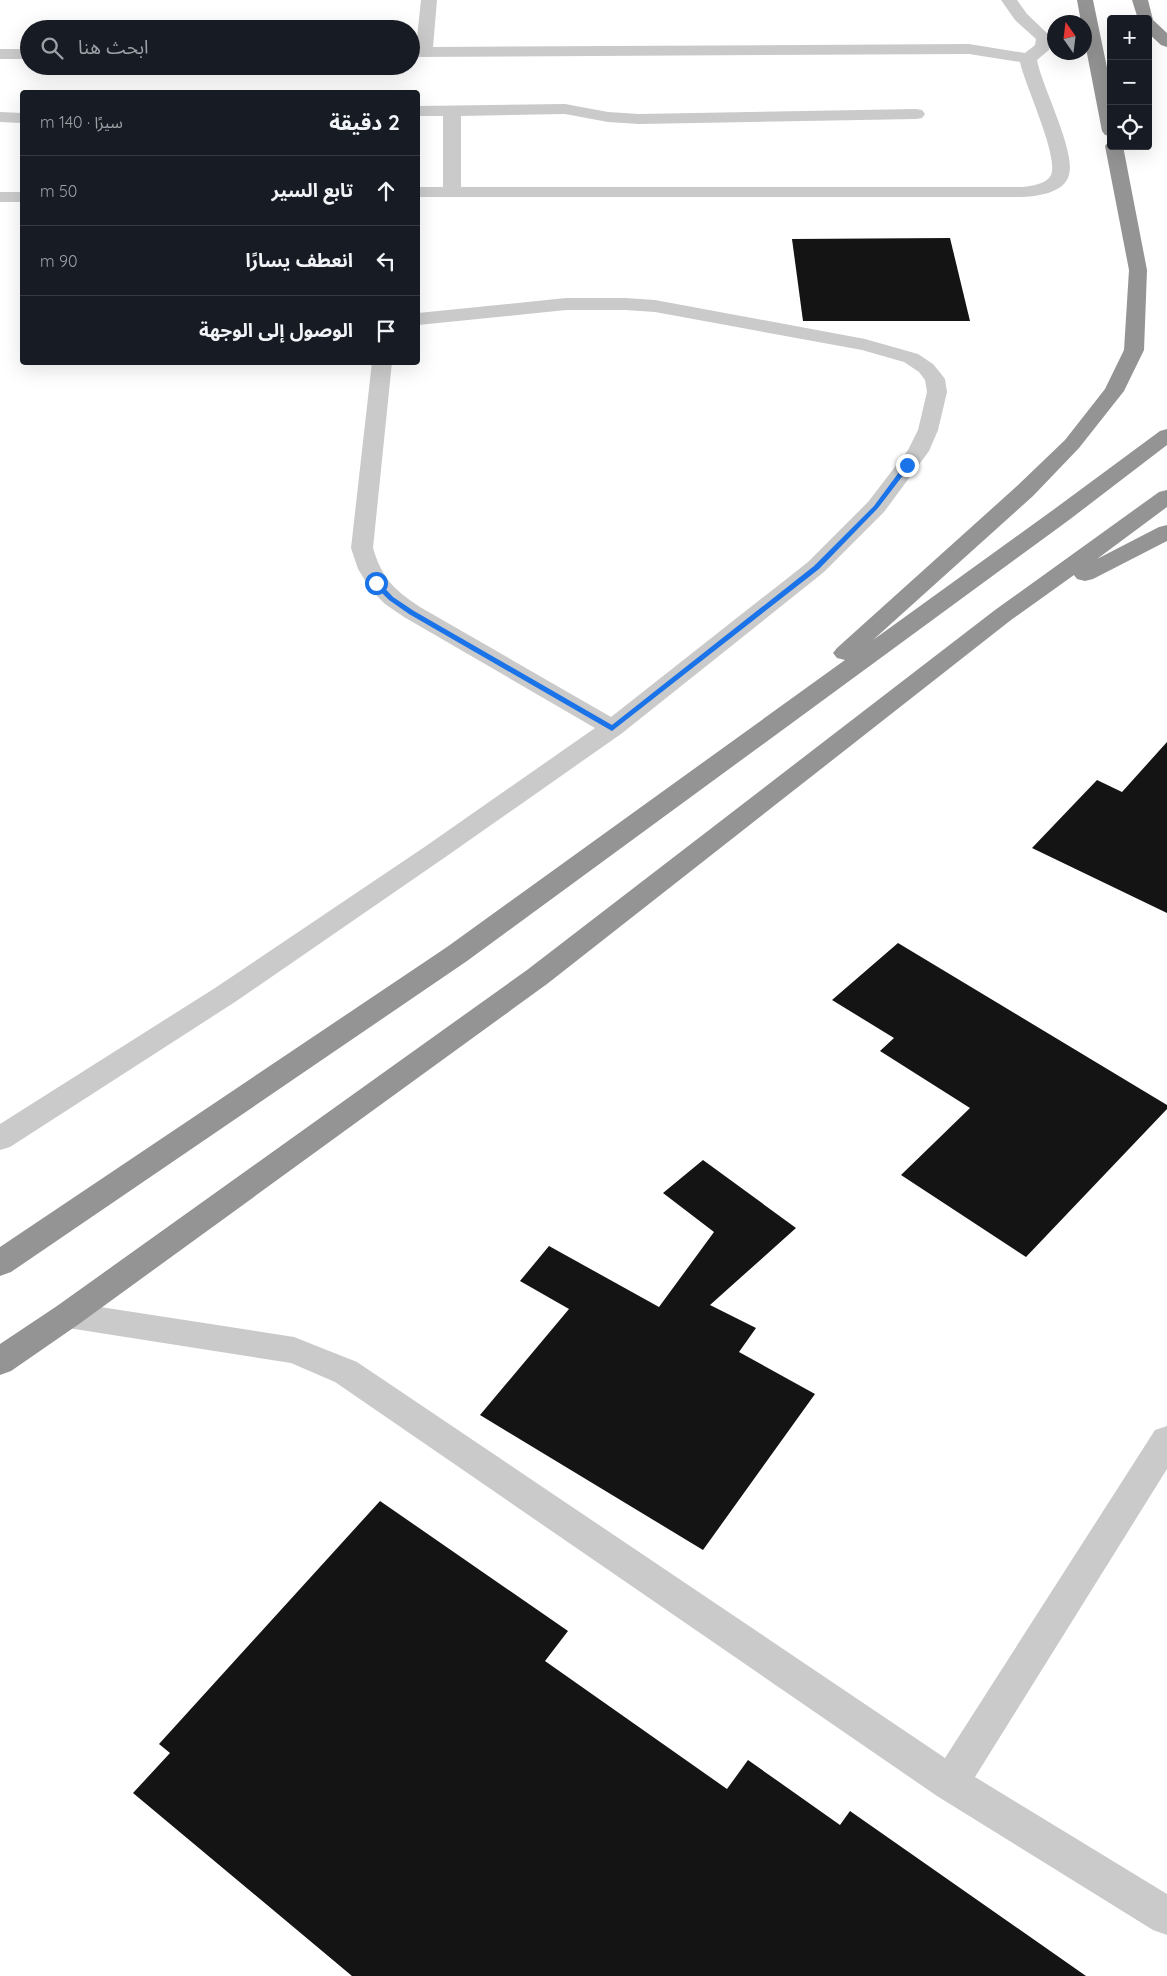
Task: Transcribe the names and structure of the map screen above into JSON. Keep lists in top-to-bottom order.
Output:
{
  "north": "top",
  "page": {
    "map_buttons": ["+", "−"],
    "search": "ابحث هنا",
    "heading": ["2 دقيقة", "سيرًا · 140 m"],
    "list": [
      ["تابع السير", "50 m"],
      ["انعطف يسارًا", "90 m"],
      "الوصول إلى الوجهة"
    ]
  }
}
